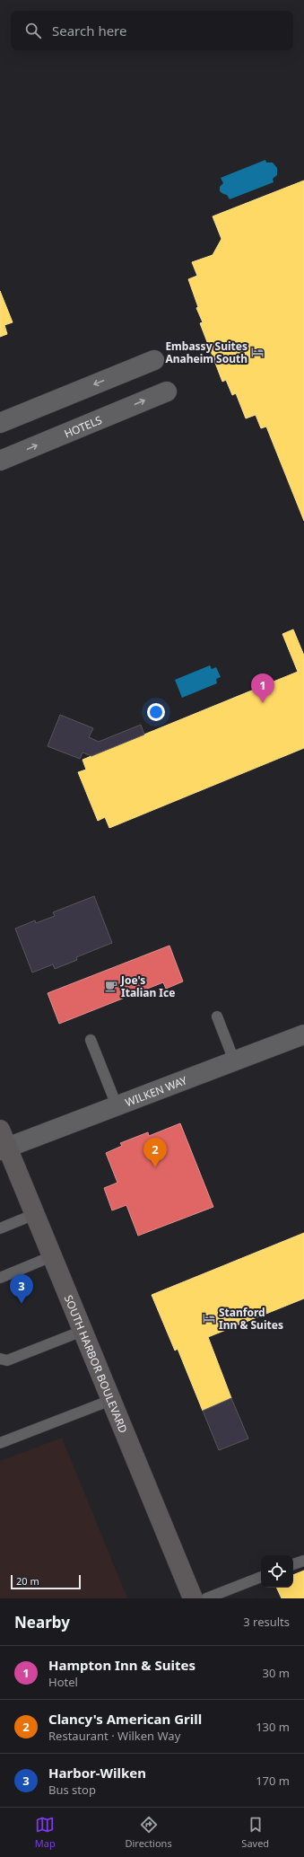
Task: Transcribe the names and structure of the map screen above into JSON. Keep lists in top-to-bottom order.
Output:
{
  "streets": {
    "main road": ["SOUTH HARBOR BOULEVARD"],
    "street": ["HOTELS", "WILKEN WAY"]
  },
  "crossings": [
    ["WILKEN WAY", "SOUTH HARBOR BOULEVARD"]
  ],
  "places": {
    "hotel": ["Embassy Suites Anaheim South", "Stanford Inn & Suites"],
    "cafe": ["Joe's Italian Ice"]
  },
  "scale_bar": "20 m",
  "page": {
    "search": "Search here",
    "pins": ["1", "2", "3"],
    "scale": "20 m",
    "heading": ["Nearby", "3 results"],
    "list": [
      {
        "mark": "1",
        "name": "Hampton Inn & Suites",
        "note": "Hotel",
        "value": "30 m"
      },
      {
        "mark": "2",
        "name": "Clancy's American Grill",
        "note": "Restaurant · Wilken Way",
        "value": "130 m"
      },
      {
        "mark": "3",
        "name": "Harbor-Wilken",
        "note": "Bus stop",
        "value": "170 m"
      }
    ],
    "nav": ["Map", "Directions", "Saved"]
  }
}
